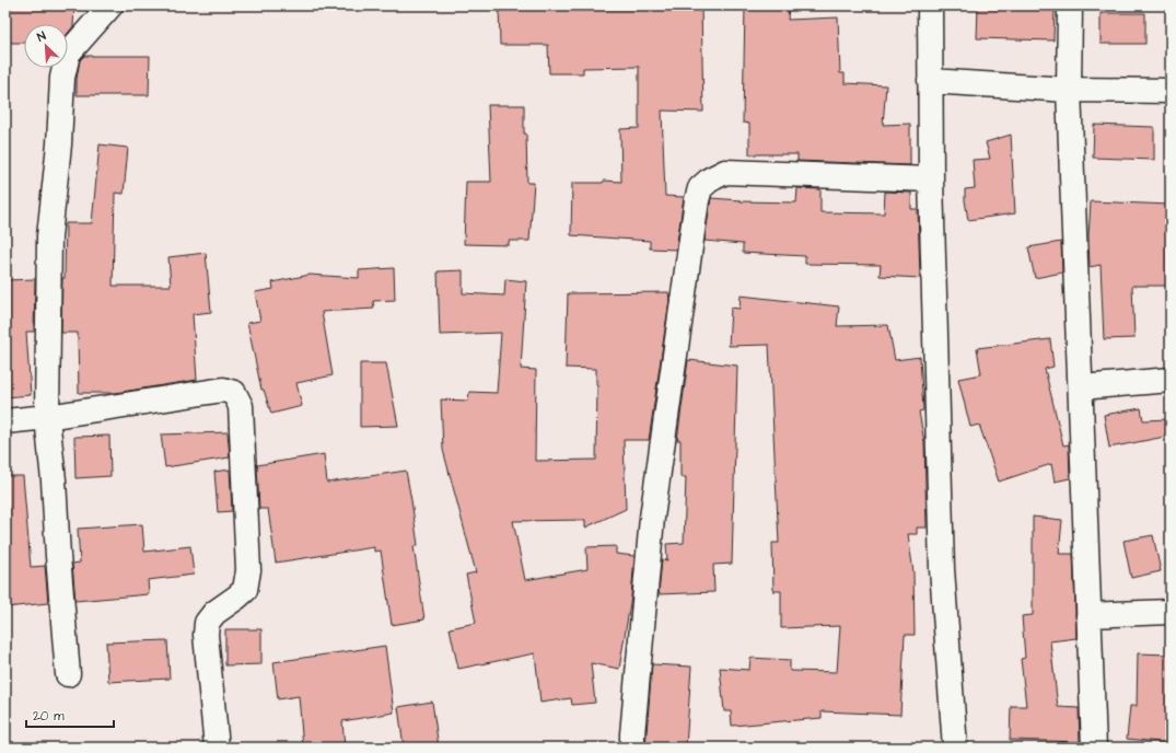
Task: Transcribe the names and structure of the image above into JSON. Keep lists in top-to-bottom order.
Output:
{
  "scale_bar": "20 m",
  "north": "top left"
}
